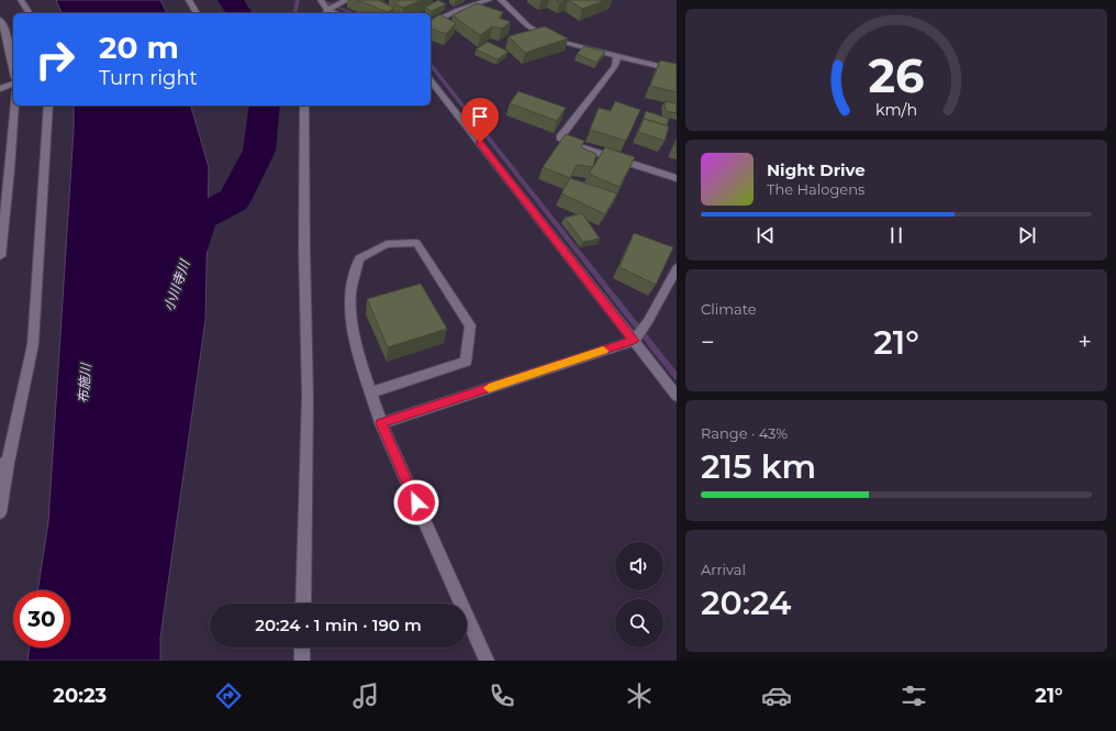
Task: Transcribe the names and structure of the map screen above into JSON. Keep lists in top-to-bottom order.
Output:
{
  "water": ["小川寺川", "布施川"],
  "page": {
    "turn": ["20 m", "Turn right"],
    "song": ["Night Drive", "The Halogens"],
    "tile": [
      "Climate",
      ["Range · 43%", "215 km"],
      ["Arrival", "20:24"]
    ],
    "heat": ["−", "21°", "+"],
    "limit": "30",
    "trip": "20:24 · 1 min · 190 m",
    "tabs": ["20:23", "21°"],
    "gauge": ["26", "km/h"]
  }
}
